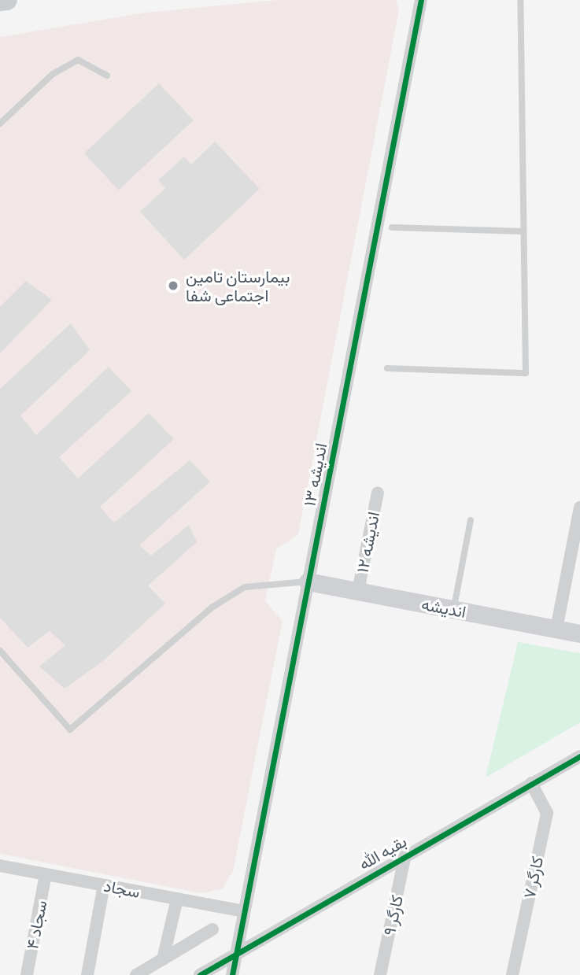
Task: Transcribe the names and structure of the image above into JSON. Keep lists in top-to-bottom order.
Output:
{
  "streets": {
    "street": [
      "اندیشه ۱۳",
      "اندیشه ۱۲",
      "اندیشه",
      "بقیه الله",
      "کارگر ۷",
      "سجاد",
      "کارگر ۹",
      "سجاد ۴"
    ]
  },
  "crossings": [
    ["اندیشه ۱۳", "اندیشه"],
    ["اندیشه ۱۳", "بقیه الله"],
    ["اندیشه ۱۳", "سجاد"],
    ["اندیشه ۱۲", "اندیشه"],
    ["بقیه الله", "کارگر ۷"],
    ["بقیه الله", "کارگر ۹"],
    ["سجاد", "سجاد ۴"]
  ],
  "places": ["بیمارستان تامین اجتماعی شفا"]
}
